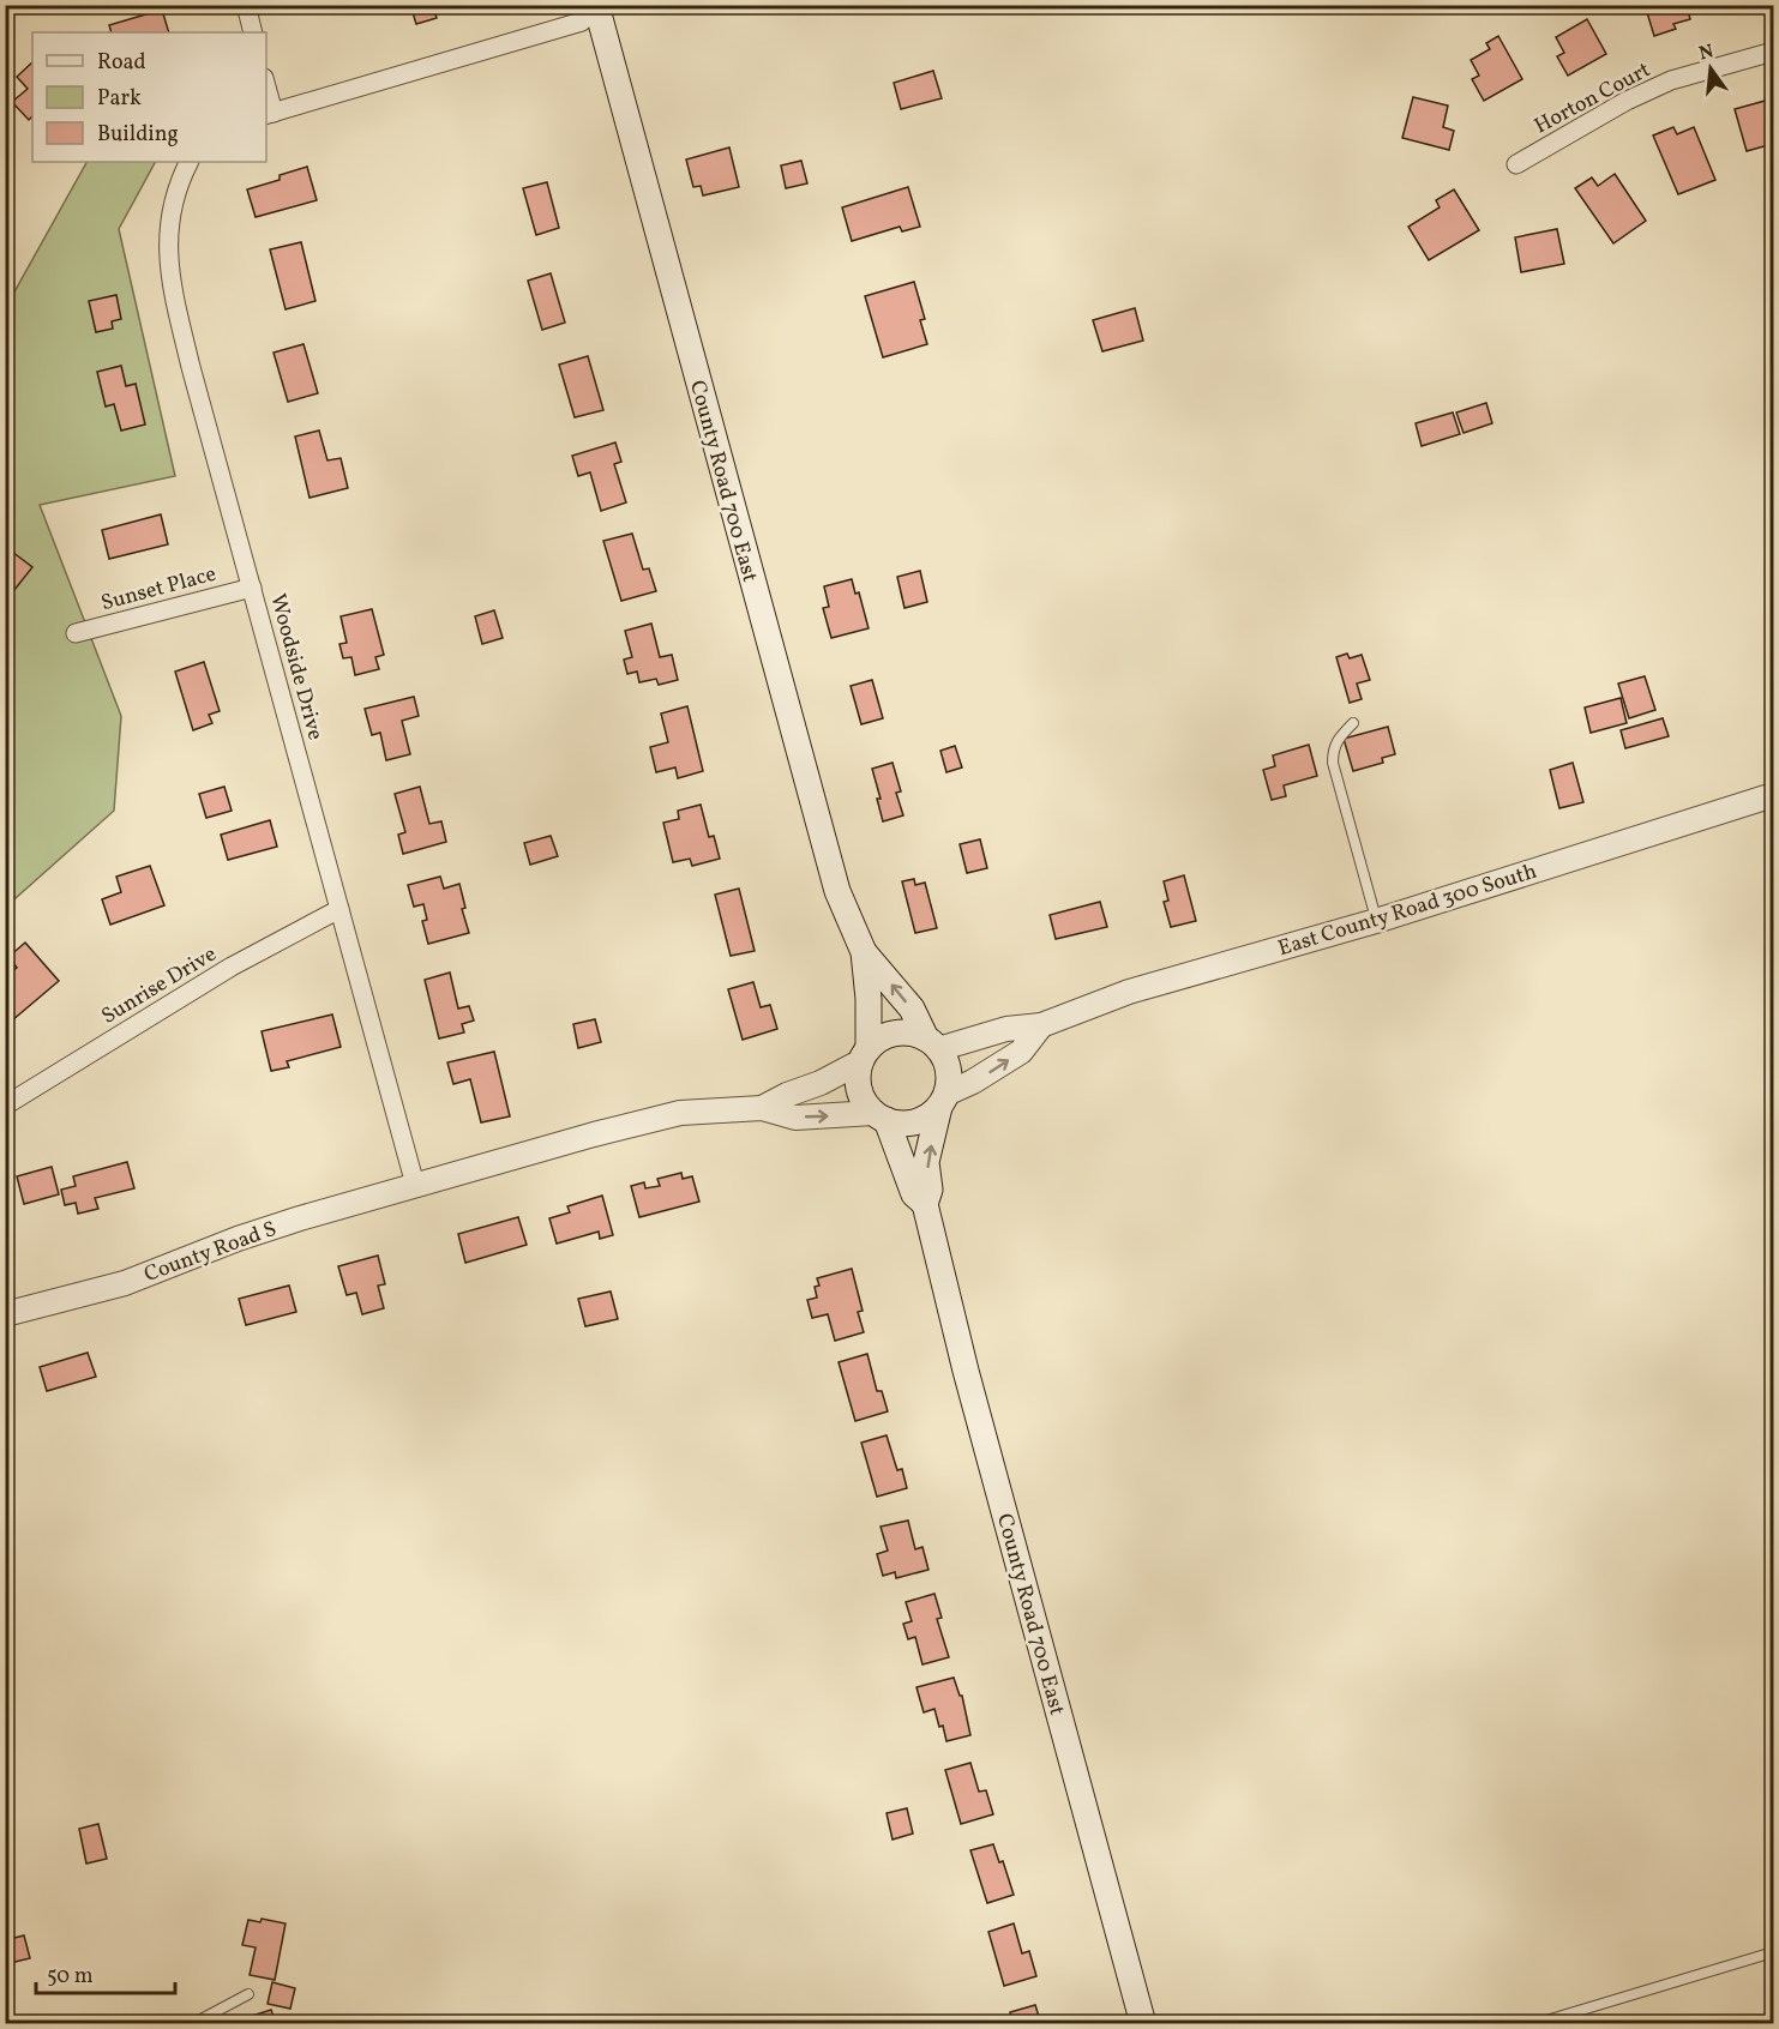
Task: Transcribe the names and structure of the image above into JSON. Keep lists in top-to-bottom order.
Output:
{
  "streets": {
    "main road": ["County Road 700 East"],
    "street": [
      "Horton Court",
      "Sunset Place",
      "Woodside Drive",
      "East County Road 300 South",
      "Sunrise Drive",
      "County Road S"
    ]
  },
  "crossings": [
    ["County Road 700 East", "East County Road 300 South"],
    ["Sunset Place", "Woodside Drive"],
    ["Woodside Drive", "Sunrise Drive"],
    ["Woodside Drive", "County Road S"]
  ],
  "legend": ["Road", "Park", "Building"],
  "scale_bar": "50 m",
  "north": "top"
}
